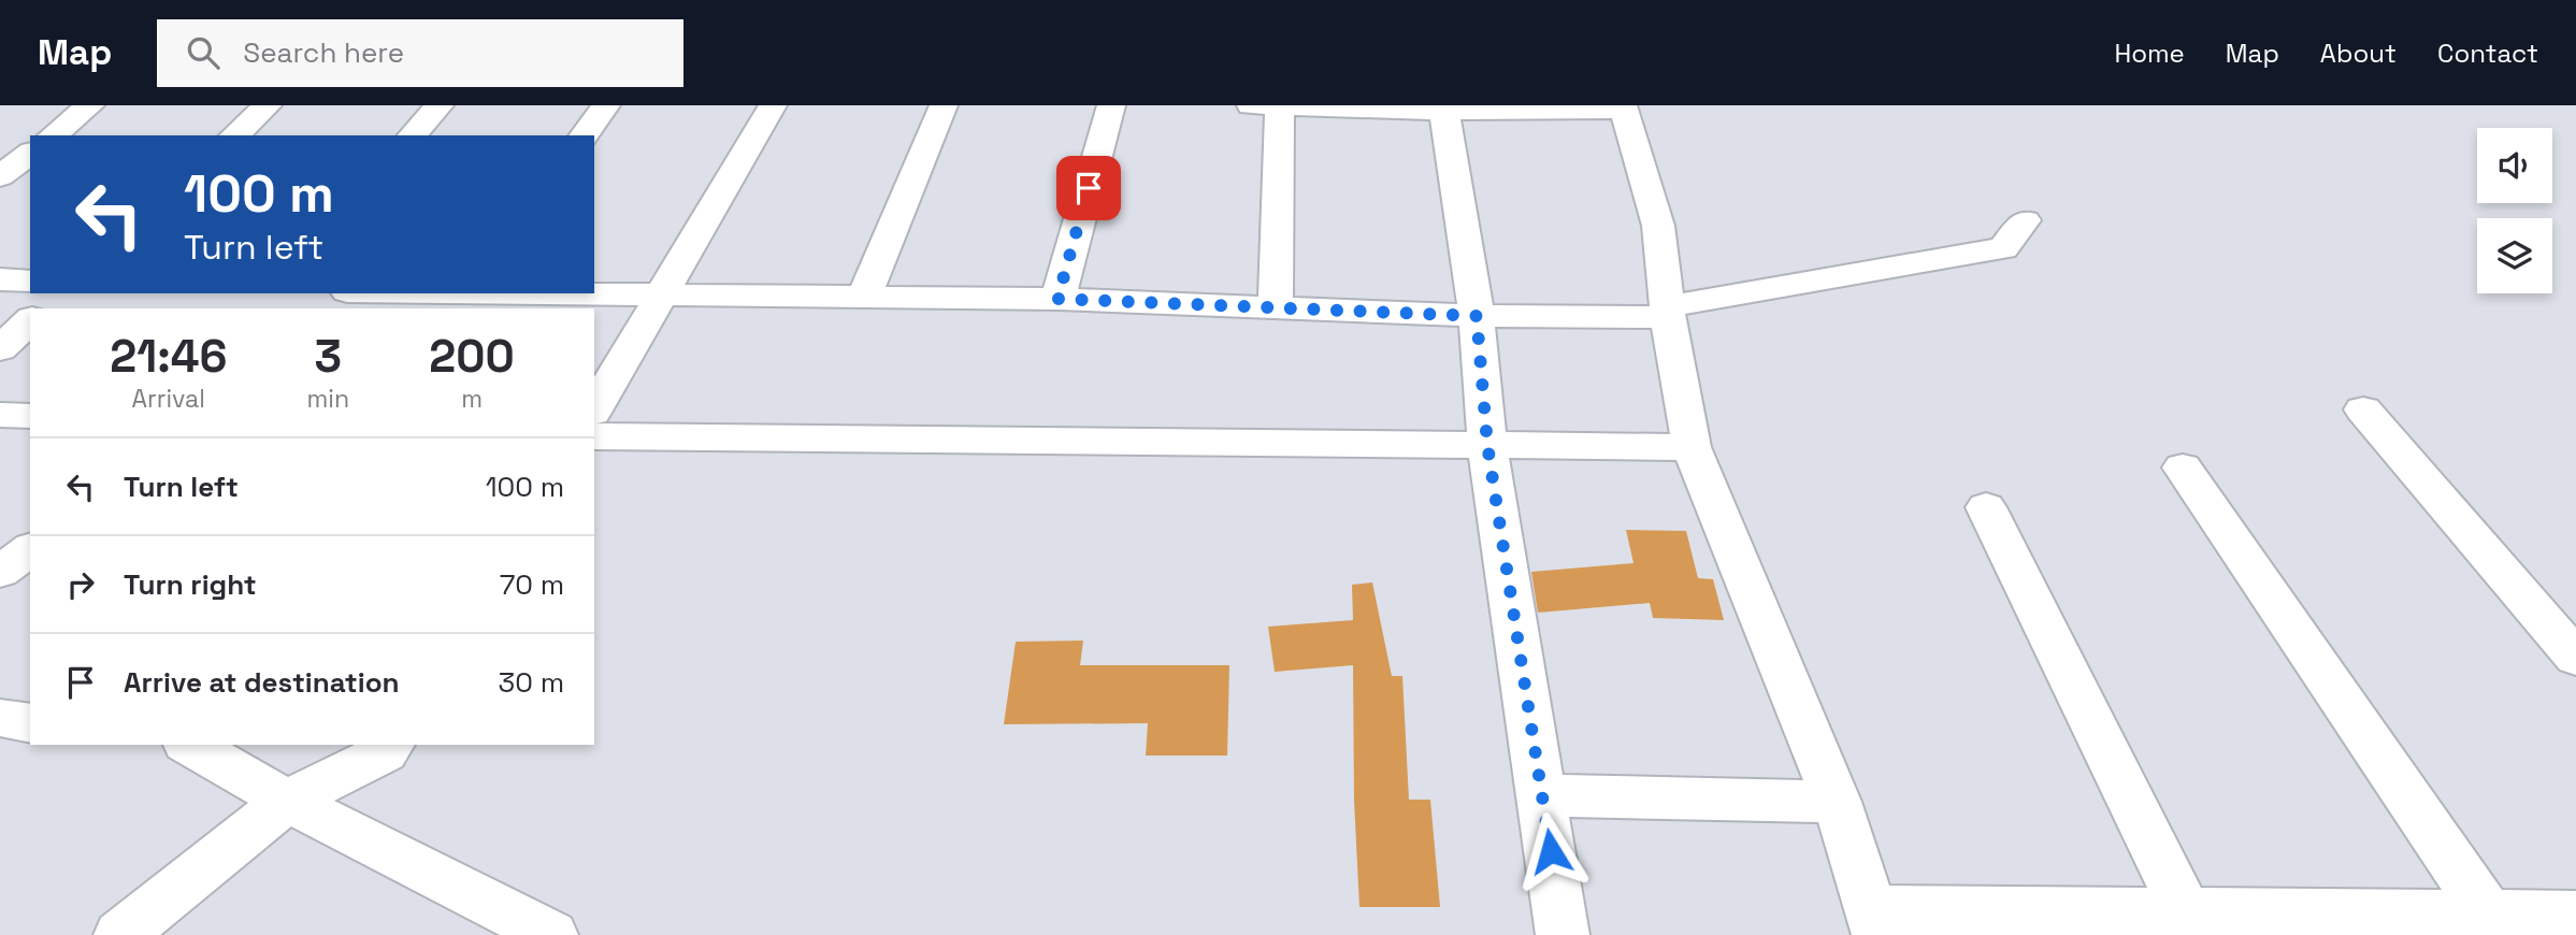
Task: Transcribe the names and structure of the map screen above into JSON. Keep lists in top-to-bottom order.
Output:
{
  "page": {
    "header": "Map",
    "search": "Search here",
    "nav": [
      "Home",
      "Map",
      "About",
      "Contact"
    ],
    "turn": ["100 m", "Turn left"],
    "eta": [
      "21:46",
      "Arrival",
      "3",
      "min",
      "200",
      "m"
    ],
    "list": [
      {
        "name": "Turn left",
        "value": "100 m"
      },
      {
        "name": "Turn right",
        "value": "70 m"
      },
      {
        "name": "Arrive at destination",
        "value": "30 m"
      }
    ]
  }
}
